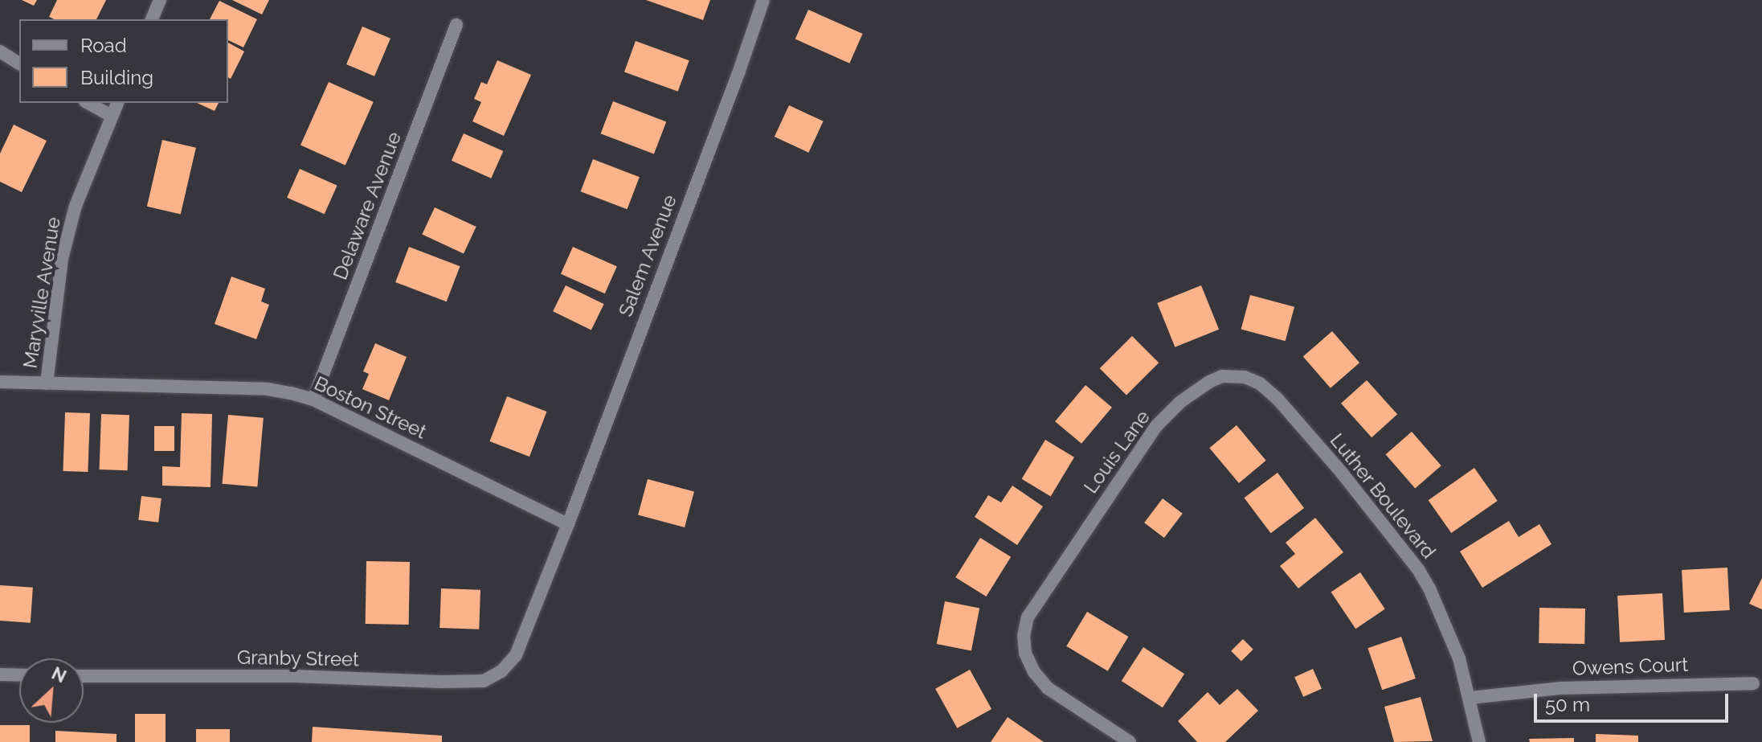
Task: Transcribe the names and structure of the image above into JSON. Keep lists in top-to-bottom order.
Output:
{
  "streets": {
    "street": [
      "Delaware Avenue",
      "Salem Avenue",
      "Maryville Avenue",
      "Boston Street",
      "Louis Lane",
      "Luther Boulevard",
      "Granby Street",
      "Owens Court"
    ]
  },
  "crossings": [
    ["Delaware Avenue", "Boston Street"],
    ["Salem Avenue", "Boston Street"],
    ["Salem Avenue", "Granby Street"],
    ["Maryville Avenue", "Boston Street"],
    ["Boston Street", "Granby Street"],
    ["Louis Lane", "Luther Boulevard"],
    ["Luther Boulevard", "Owens Court"]
  ],
  "legend": ["Road", "Building"],
  "scale_bar": "50 m",
  "north": "top right"
}
